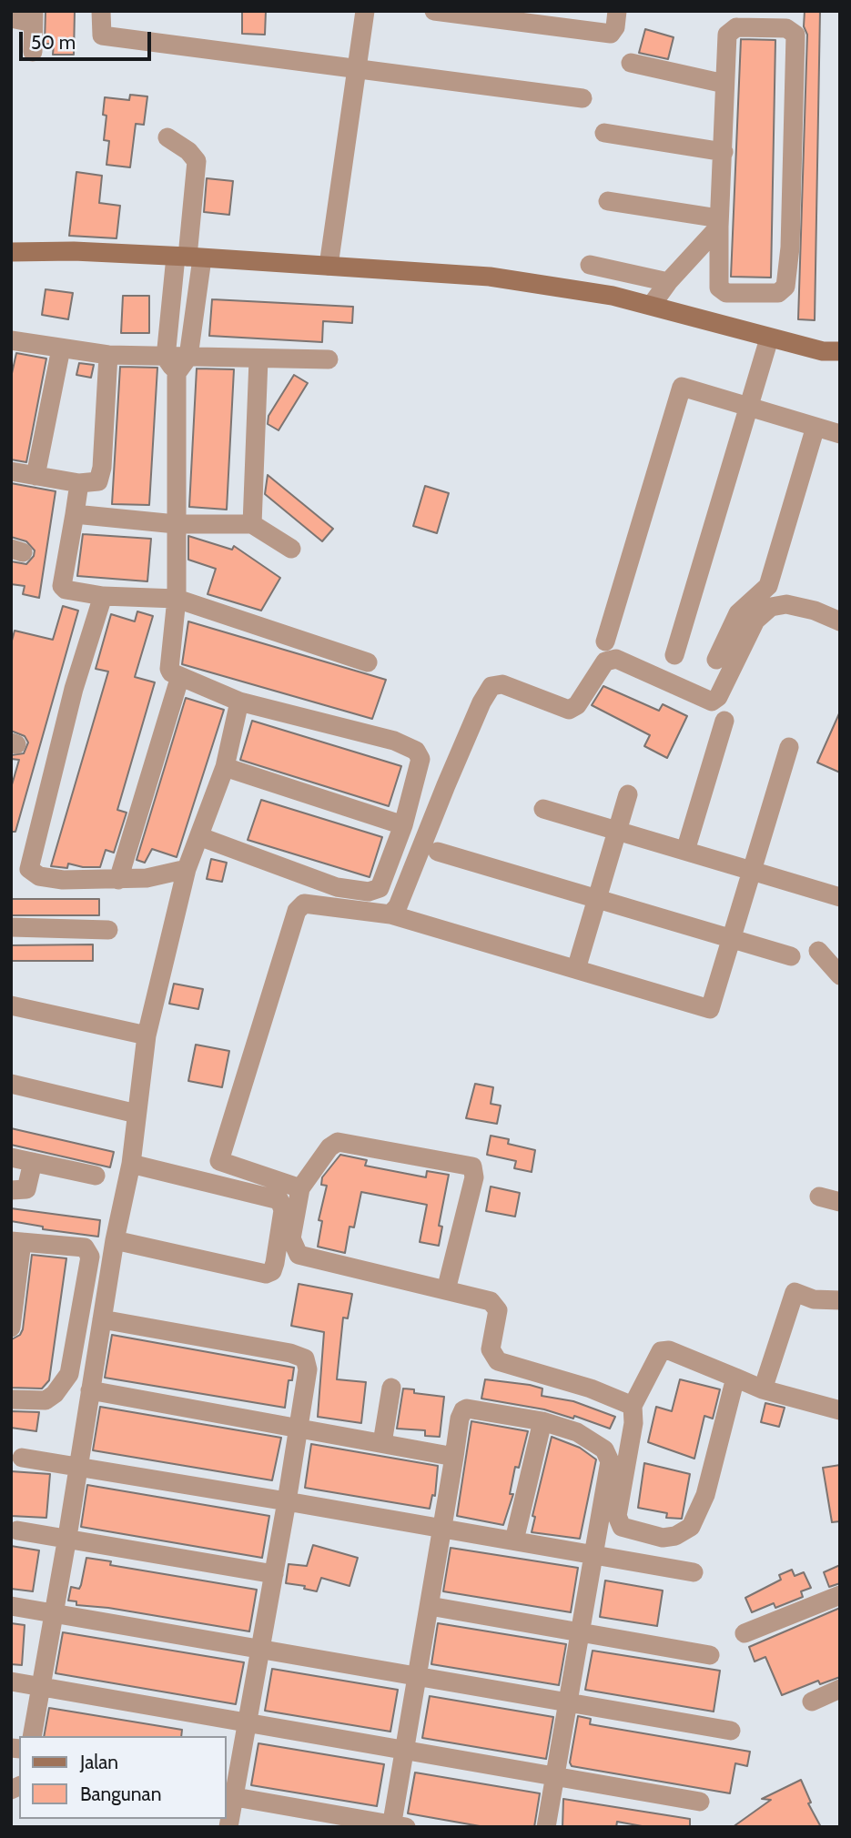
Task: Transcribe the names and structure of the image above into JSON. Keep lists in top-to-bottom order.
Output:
{
  "legend": ["Jalan", "Bangunan"],
  "scale_bar": "50 m"
}
